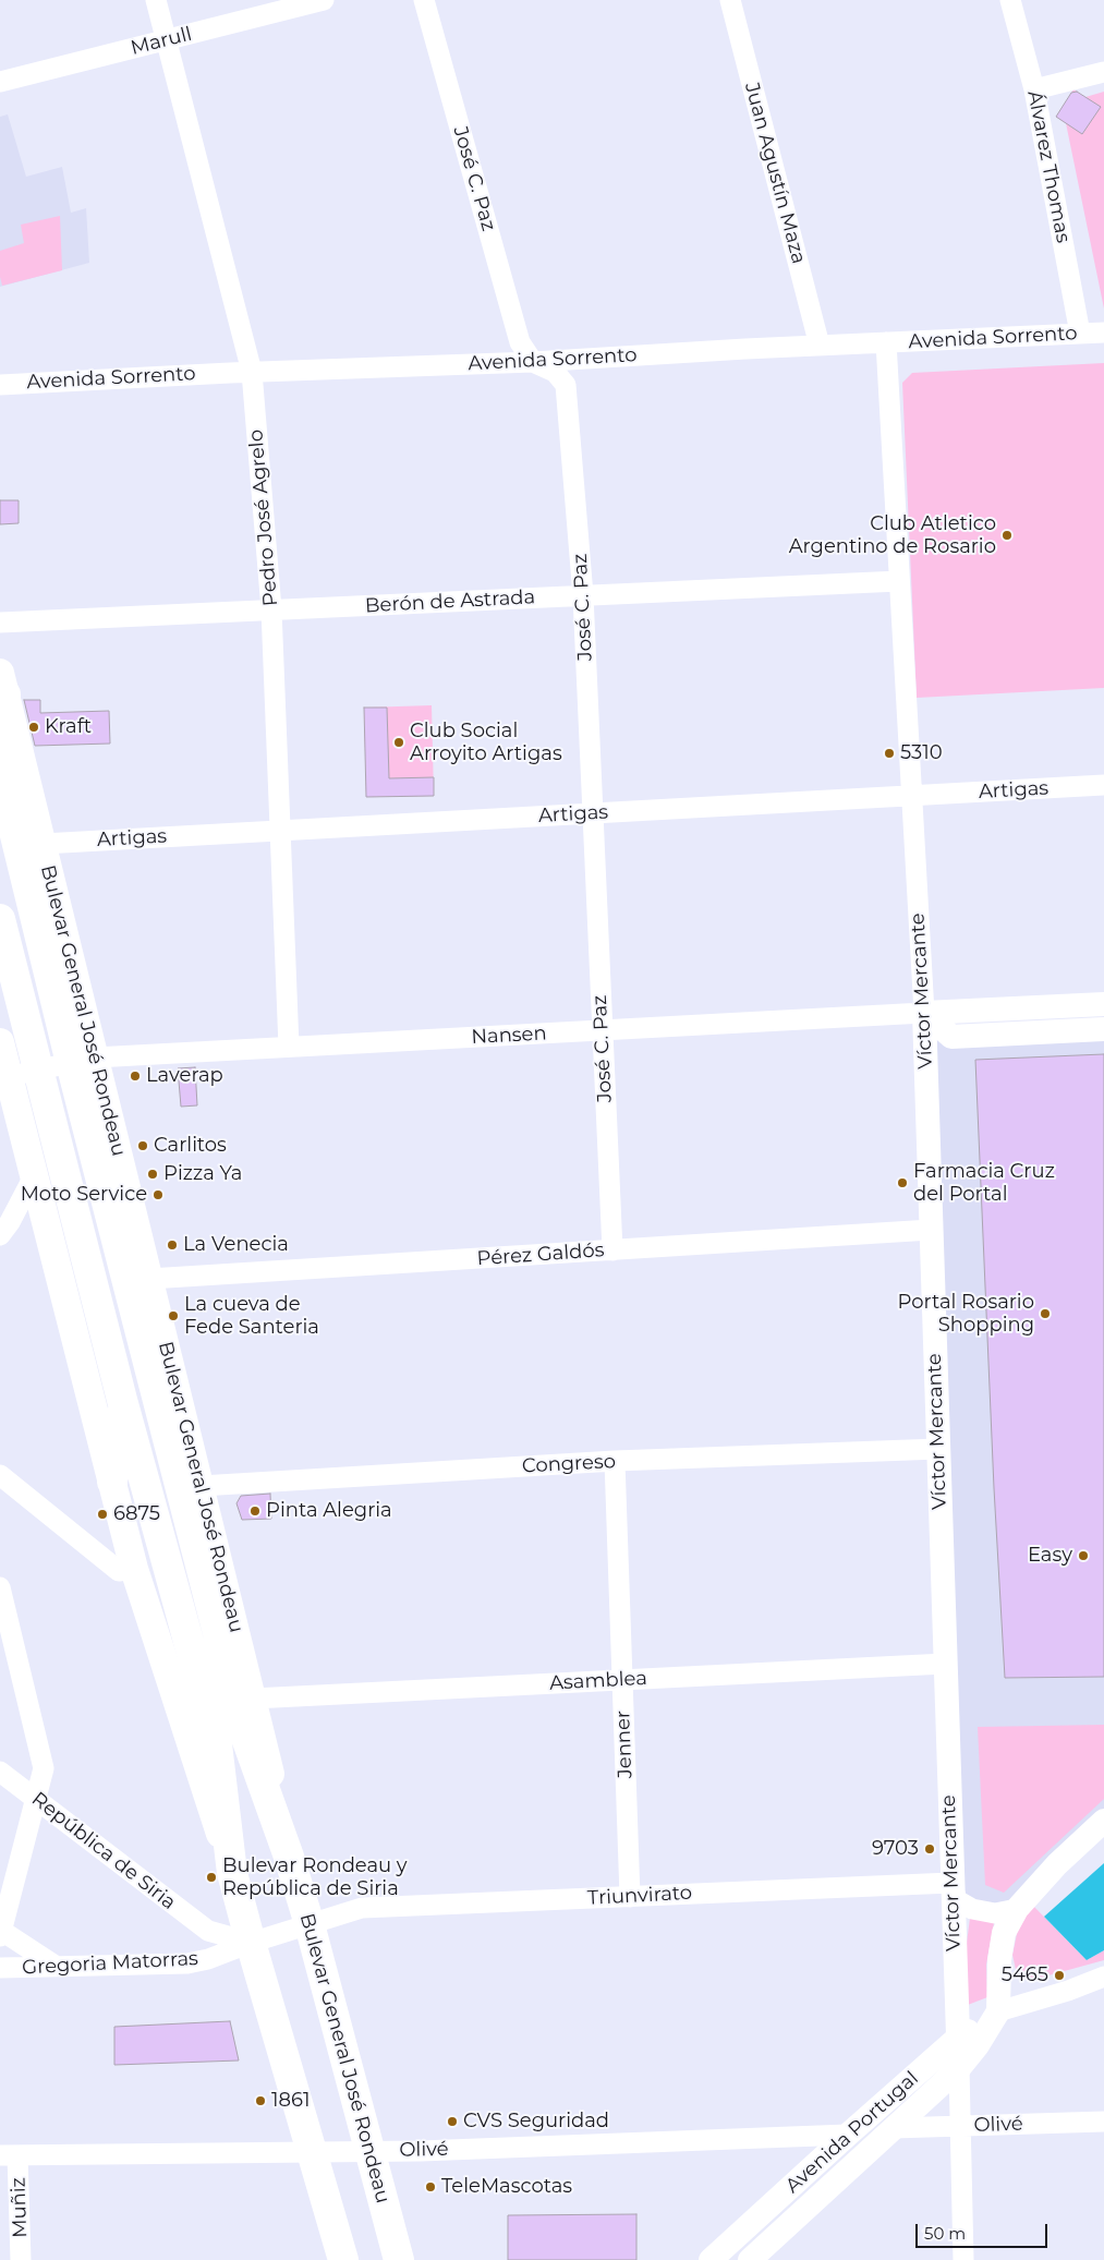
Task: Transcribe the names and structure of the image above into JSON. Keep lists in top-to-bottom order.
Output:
{
  "streets": {
    "main road": ["Bulevar General José Rondeau"],
    "street": [
      "Marull",
      "Álvarez Thomas",
      "Juan Agustín Maza",
      "José C. Paz",
      "Avenida Sorrento",
      "Pedro José Agrelo",
      "Berón de Astrada",
      "Artigas",
      "Víctor Mercante",
      "Nansen",
      "Pérez Galdós",
      "Congreso",
      "Asamblea",
      "Jenner",
      "República de Siria",
      "Triunvirato",
      "Gregoria Matorras",
      "Olivé",
      "Avenida Portugal",
      "Muñiz"
    ]
  },
  "crossings": [
    ["Marull", "Pedro José Agrelo"],
    ["Álvarez Thomas", "Avenida Sorrento"],
    ["Juan Agustín Maza", "Avenida Sorrento"],
    ["José C. Paz", "Avenida Sorrento"],
    ["José C. Paz", "Berón de Astrada"],
    ["José C. Paz", "Artigas"],
    ["José C. Paz", "Nansen"],
    ["José C. Paz", "Pérez Galdós"],
    ["Avenida Sorrento", "Pedro José Agrelo"],
    ["Avenida Sorrento", "Víctor Mercante"],
    ["Pedro José Agrelo", "Berón de Astrada"],
    ["Pedro José Agrelo", "Artigas"],
    ["Pedro José Agrelo", "Nansen"],
    ["Berón de Astrada", "Víctor Mercante"],
    ["Artigas", "Víctor Mercante"],
    ["Artigas", "Bulevar General José Rondeau"],
    ["Víctor Mercante", "Nansen"],
    ["Víctor Mercante", "Pérez Galdós"],
    ["Víctor Mercante", "Congreso"],
    ["Víctor Mercante", "Asamblea"],
    ["Víctor Mercante", "Triunvirato"],
    ["Víctor Mercante", "Olivé"],
    ["Víctor Mercante", "Avenida Portugal"],
    ["Bulevar General José Rondeau", "Nansen"],
    ["Bulevar General José Rondeau", "Pérez Galdós"],
    ["Bulevar General José Rondeau", "Congreso"],
    ["Bulevar General José Rondeau", "Asamblea"],
    ["Bulevar General José Rondeau", "Triunvirato"],
    ["Bulevar General José Rondeau", "Olivé"],
    ["Congreso", "Jenner"],
    ["Asamblea", "Jenner"],
    ["Jenner", "Triunvirato"],
    ["República de Siria", "Triunvirato"],
    ["República de Siria", "Gregoria Matorras"],
    ["Triunvirato", "Gregoria Matorras"],
    ["Olivé", "Avenida Portugal"],
    ["Olivé", "Muñiz"]
  ],
  "places": [
    "Club Atletico Argentino de Rosario",
    "Kraft",
    "Club Social Arroyito Artigas",
    "5310",
    "Laverap",
    "Carlitos",
    "Pizza Ya",
    "Farmacia Cruz del Portal",
    "Moto Service",
    "La Venecia",
    "Portal Rosario Shopping",
    "La cueva de Fede Santeria",
    "Pinta Alegria",
    "6875",
    "Easy",
    "9703",
    "Bulevar Rondeau y República de Siria",
    "5465",
    "1861",
    "CVS Seguridad",
    "TeleMascotas"
  ],
  "scale_bar": "50 m"
}
